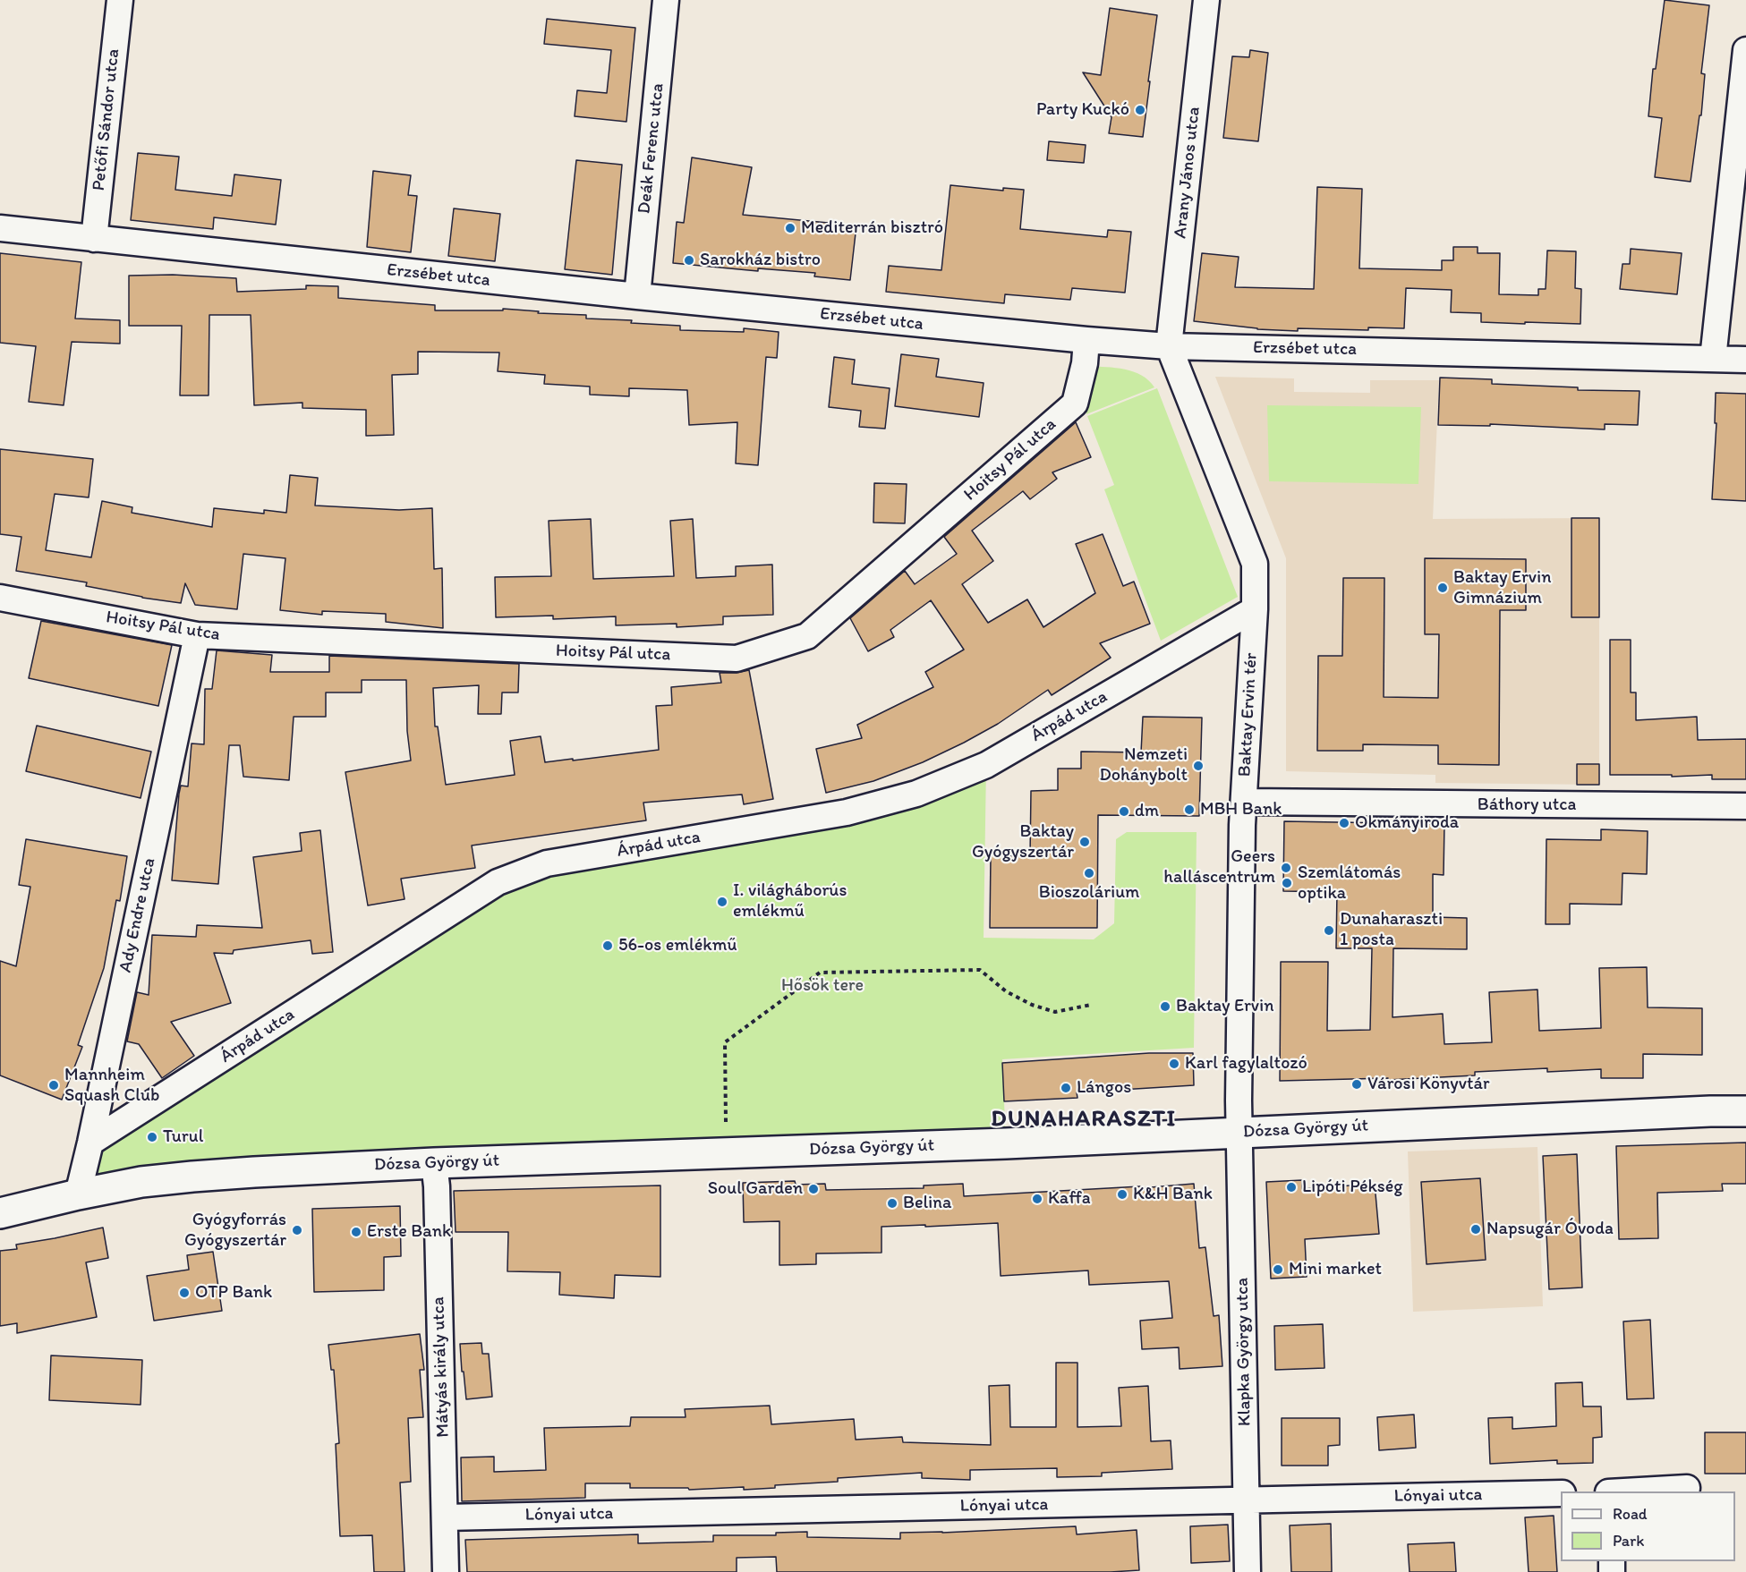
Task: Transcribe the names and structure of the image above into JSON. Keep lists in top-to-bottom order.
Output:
{
  "streets": {
    "main road": ["Dózsa György út"],
    "street": [
      "Petőfi Sándor utca",
      "Deák Ferenc utca",
      "Arany János utca",
      "Erzsébet utca",
      "Hoitsy Pál utca",
      "Baktay Ervin tér",
      "Árpád utca",
      "Báthory utca",
      "Ady Endre utca",
      "Klapka György utca",
      "Mátyás király utca",
      "Lónyai utca"
    ]
  },
  "crossings": [
    ["Petőfi Sándor utca", "Erzsébet utca"],
    ["Deák Ferenc utca", "Erzsébet utca"],
    ["Arany János utca", "Erzsébet utca"],
    ["Arany János utca", "Baktay Ervin tér"],
    ["Erzsébet utca", "Hoitsy Pál utca"],
    ["Erzsébet utca", "Baktay Ervin tér"],
    ["Hoitsy Pál utca", "Ady Endre utca"],
    ["Baktay Ervin tér", "Árpád utca"],
    ["Baktay Ervin tér", "Báthory utca"],
    ["Baktay Ervin tér", "Dózsa György út"],
    ["Baktay Ervin tér", "Klapka György utca"],
    ["Árpád utca", "Ady Endre utca"],
    ["Ady Endre utca", "Dózsa György út"],
    ["Dózsa György út", "Klapka György utca"],
    ["Dózsa György út", "Mátyás király utca"],
    ["Klapka György utca", "Lónyai utca"],
    ["Mátyás király utca", "Lónyai utca"]
  ],
  "districts": ["DUNAHARASZTI"],
  "parks": ["Hősök tere"],
  "places": [
    "Party Kuckó",
    "Mediterrán bisztró",
    "Sarokház bistro",
    "Baktay Ervin Gimnázium",
    "Nemzeti Dohánybolt",
    "MBH Bank",
    "dm",
    "Okmányiroda",
    "Baktay Gyógyszertár",
    "Geers halláscentrum",
    "Bioszolárium",
    "Szemlátomás optika",
    "I. világháborús emlékmű",
    "Dunaharaszti 1 posta",
    "56-os emlékmű",
    "Baktay Ervin",
    "Karl fagylaltozó",
    "Városi Könyvtár",
    "Mannheim Squash Club",
    "Lángos",
    "Turul",
    "Lipóti Pékség",
    "Soul Garden",
    "K&H Bank",
    "Kaffa",
    "Belina",
    "Napsugár Óvoda",
    "Gyógyforrás Gyógyszertár",
    "Erste Bank",
    "Mini market",
    "OTP Bank"
  ],
  "legend": ["Road", "Park"]
}
